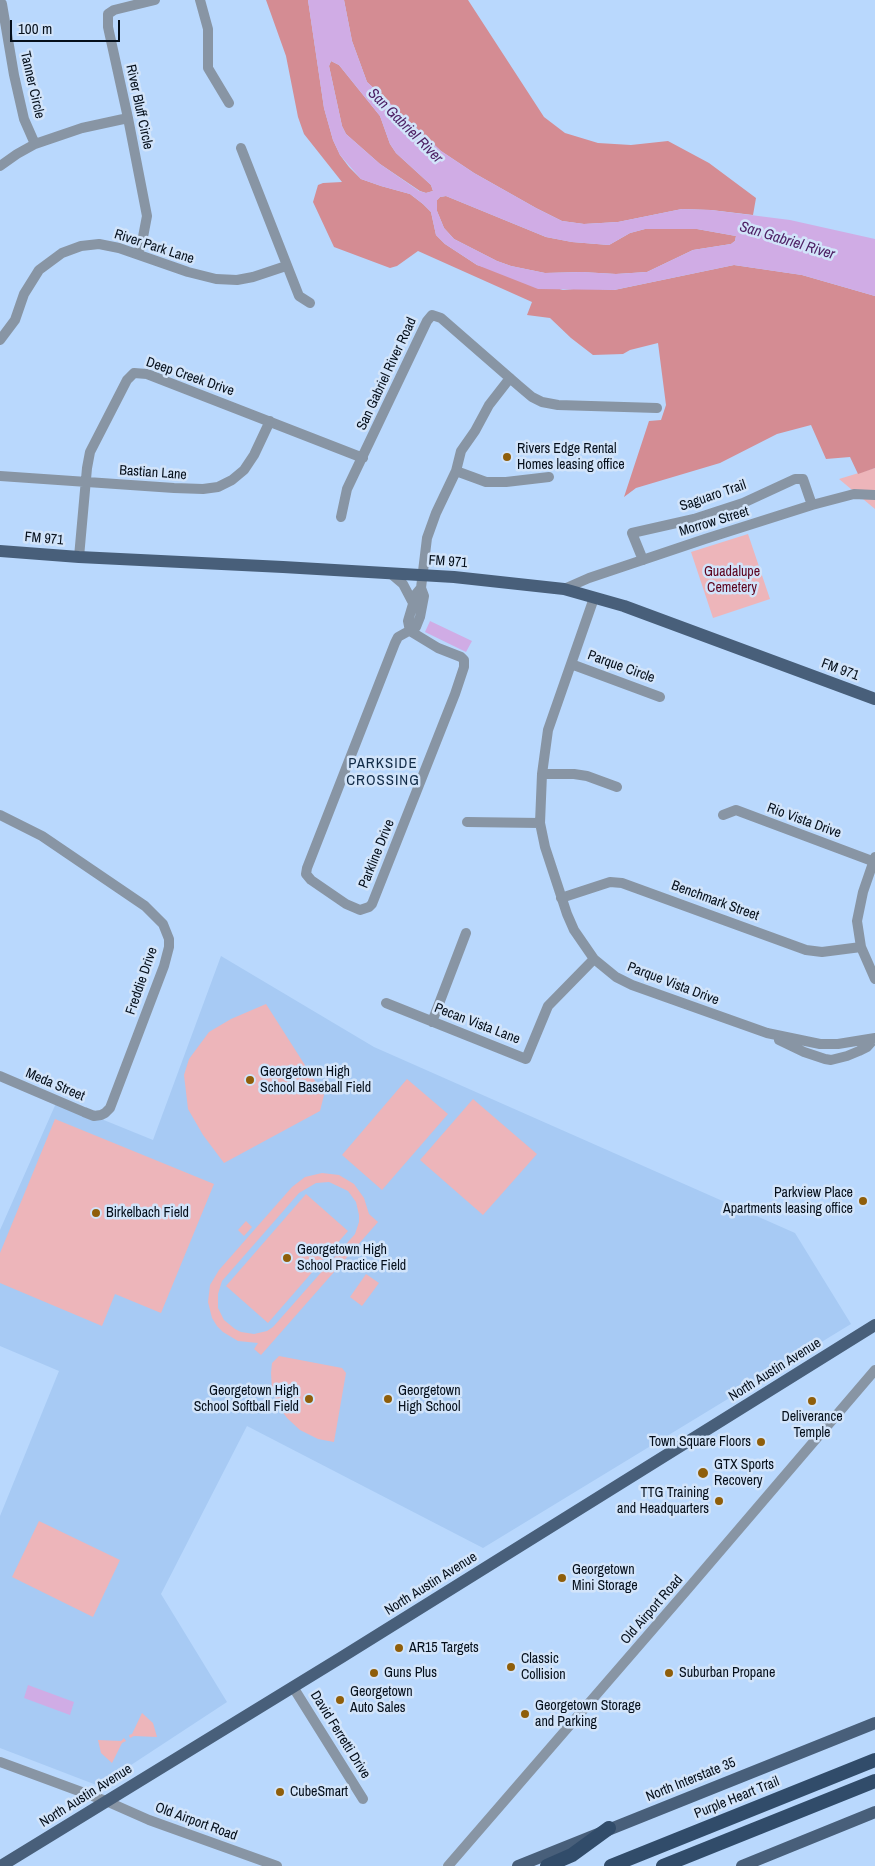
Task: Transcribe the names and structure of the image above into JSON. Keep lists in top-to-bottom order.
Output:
{
  "streets": {
    "highway": ["Purple Heart Trail"],
    "main road": ["FM 971", "North Austin Avenue", "North Interstate 35"],
    "street": [
      "Tanner Circle",
      "River Bluff Circle",
      "River Park Lane",
      "San Gabriel River Road",
      "Deep Creek Drive",
      "Bastian Lane",
      "Saguaro Trail",
      "Morrow Street",
      "Parque Circle",
      "Rio Vista Drive",
      "Parkline Drive",
      "Benchmark Street",
      "Freddie Drive",
      "Parque Vista Drive",
      "Pecan Vista Lane",
      "Meda Street",
      "Old Airport Road",
      "David Ferretti Drive"
    ]
  },
  "crossings": [
    ["River Bluff Circle", "River Park Lane"],
    ["San Gabriel River Road", "Deep Creek Drive"],
    ["Deep Creek Drive", "Bastian Lane"],
    ["Deep Creek Drive", "FM 971"],
    ["Saguaro Trail", "Morrow Street"],
    ["Morrow Street", "FM 971"],
    ["FM 971", "Parkline Drive"],
    ["FM 971", "Parque Vista Drive"],
    ["Parque Circle", "Parque Vista Drive"],
    ["Benchmark Street", "Parque Vista Drive"],
    ["Freddie Drive", "Meda Street"],
    ["Parque Vista Drive", "Pecan Vista Lane"],
    ["North Austin Avenue", "Old Airport Road"],
    ["North Austin Avenue", "David Ferretti Drive"]
  ],
  "districts": ["PARKSIDE CROSSING"],
  "water": ["San Gabriel River"],
  "parks": ["Guadalupe Cemetery"],
  "places": [
    "Rivers Edge Rental Homes leasing office",
    "Georgetown High School Baseball Field",
    "Parkview Place Apartments leasing office",
    "Birkelbach Field",
    "Georgetown High School Practice Field",
    "Georgetown High School Softball Field",
    "Georgetown High School",
    "Deliverance Temple",
    "Town Square Floors",
    "GTX Sports Recovery",
    "TTG Training and Headquarters",
    "Georgetown Mini Storage",
    "AR15 Targets",
    "Classic Collision",
    "Guns Plus",
    "Suburban Propane",
    "Georgetown Auto Sales",
    "Georgetown Storage and Parking",
    "CubeSmart"
  ],
  "scale_bar": "100 m"
}
